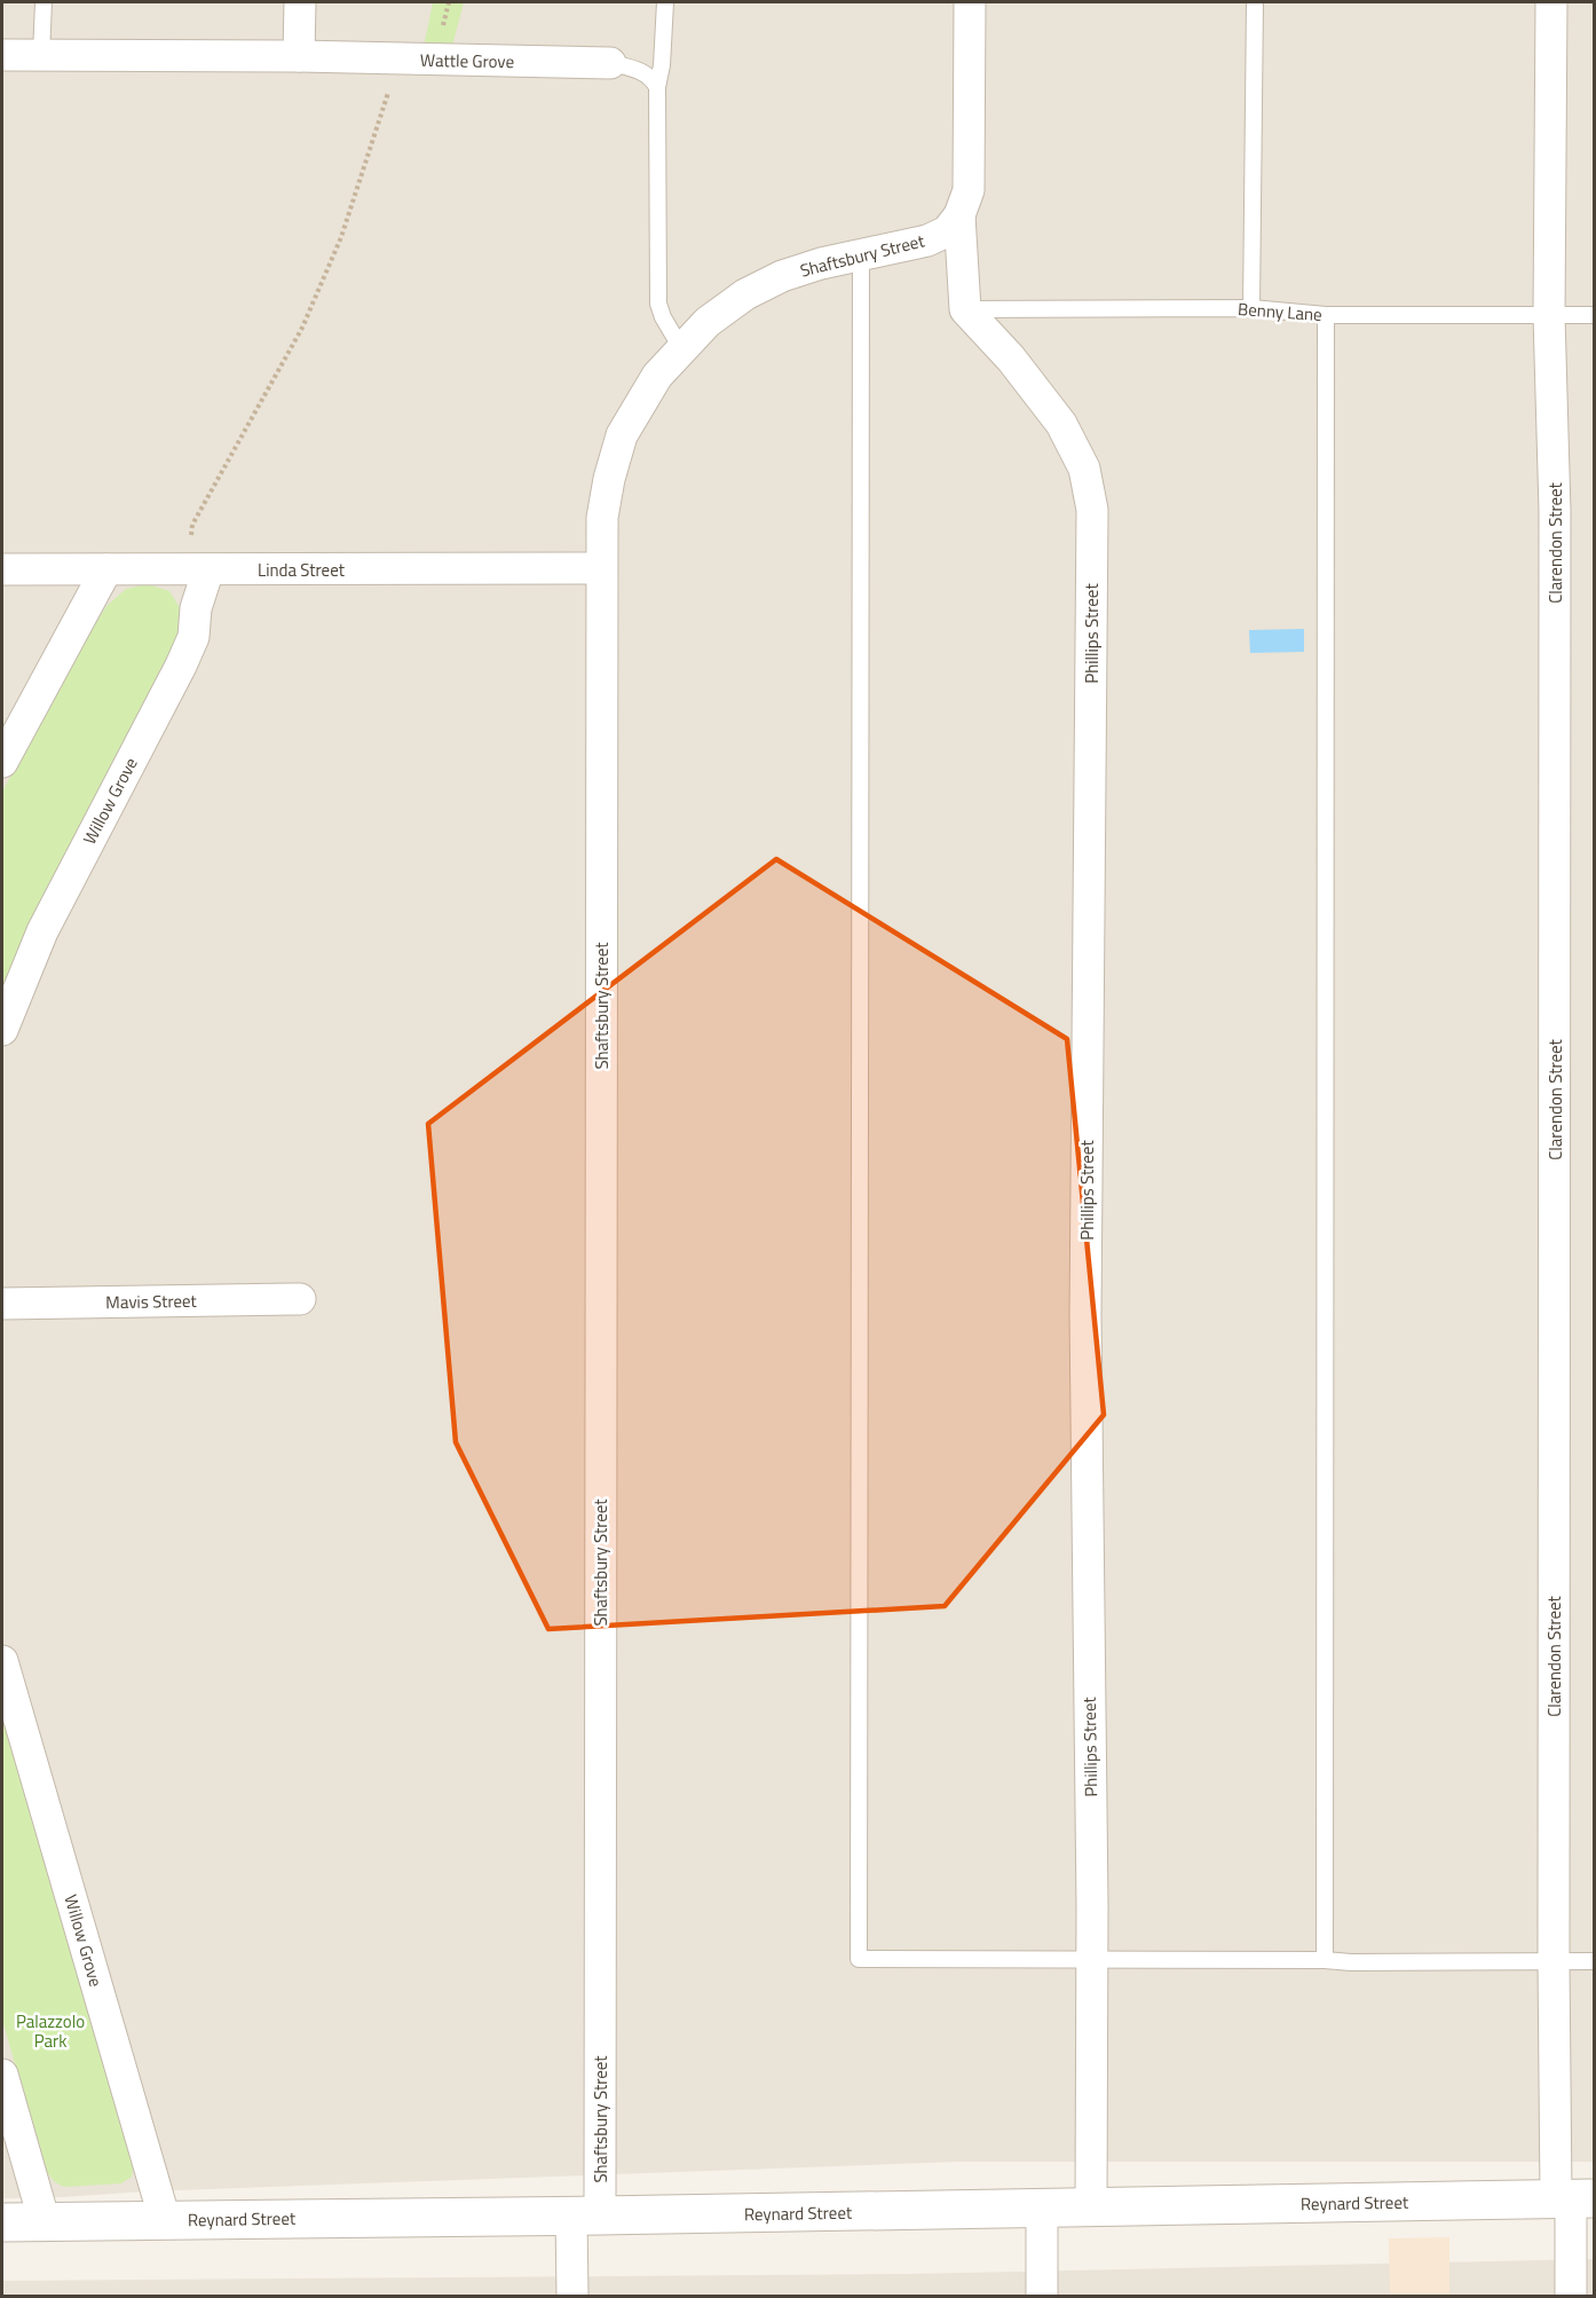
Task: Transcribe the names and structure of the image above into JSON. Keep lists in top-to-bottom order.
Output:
{
  "streets": {
    "street": [
      "Wattle Grove",
      "Shaftsbury Street",
      "Clarendon Street",
      "Linda Street",
      "Phillips Street",
      "Willow Grove",
      "Mavis Street",
      "Reynard Street"
    ],
    "lane": ["Benny Lane"]
  },
  "crossings": [
    ["Shaftsbury Street", "Linda Street"],
    ["Shaftsbury Street", "Reynard Street"],
    ["Benny Lane", "Clarendon Street"],
    ["Benny Lane", "Phillips Street"],
    ["Clarendon Street", "Reynard Street"],
    ["Linda Street", "Willow Grove"],
    ["Phillips Street", "Reynard Street"],
    ["Willow Grove", "Reynard Street"]
  ],
  "parks": ["Palazzolo Park"]
}
